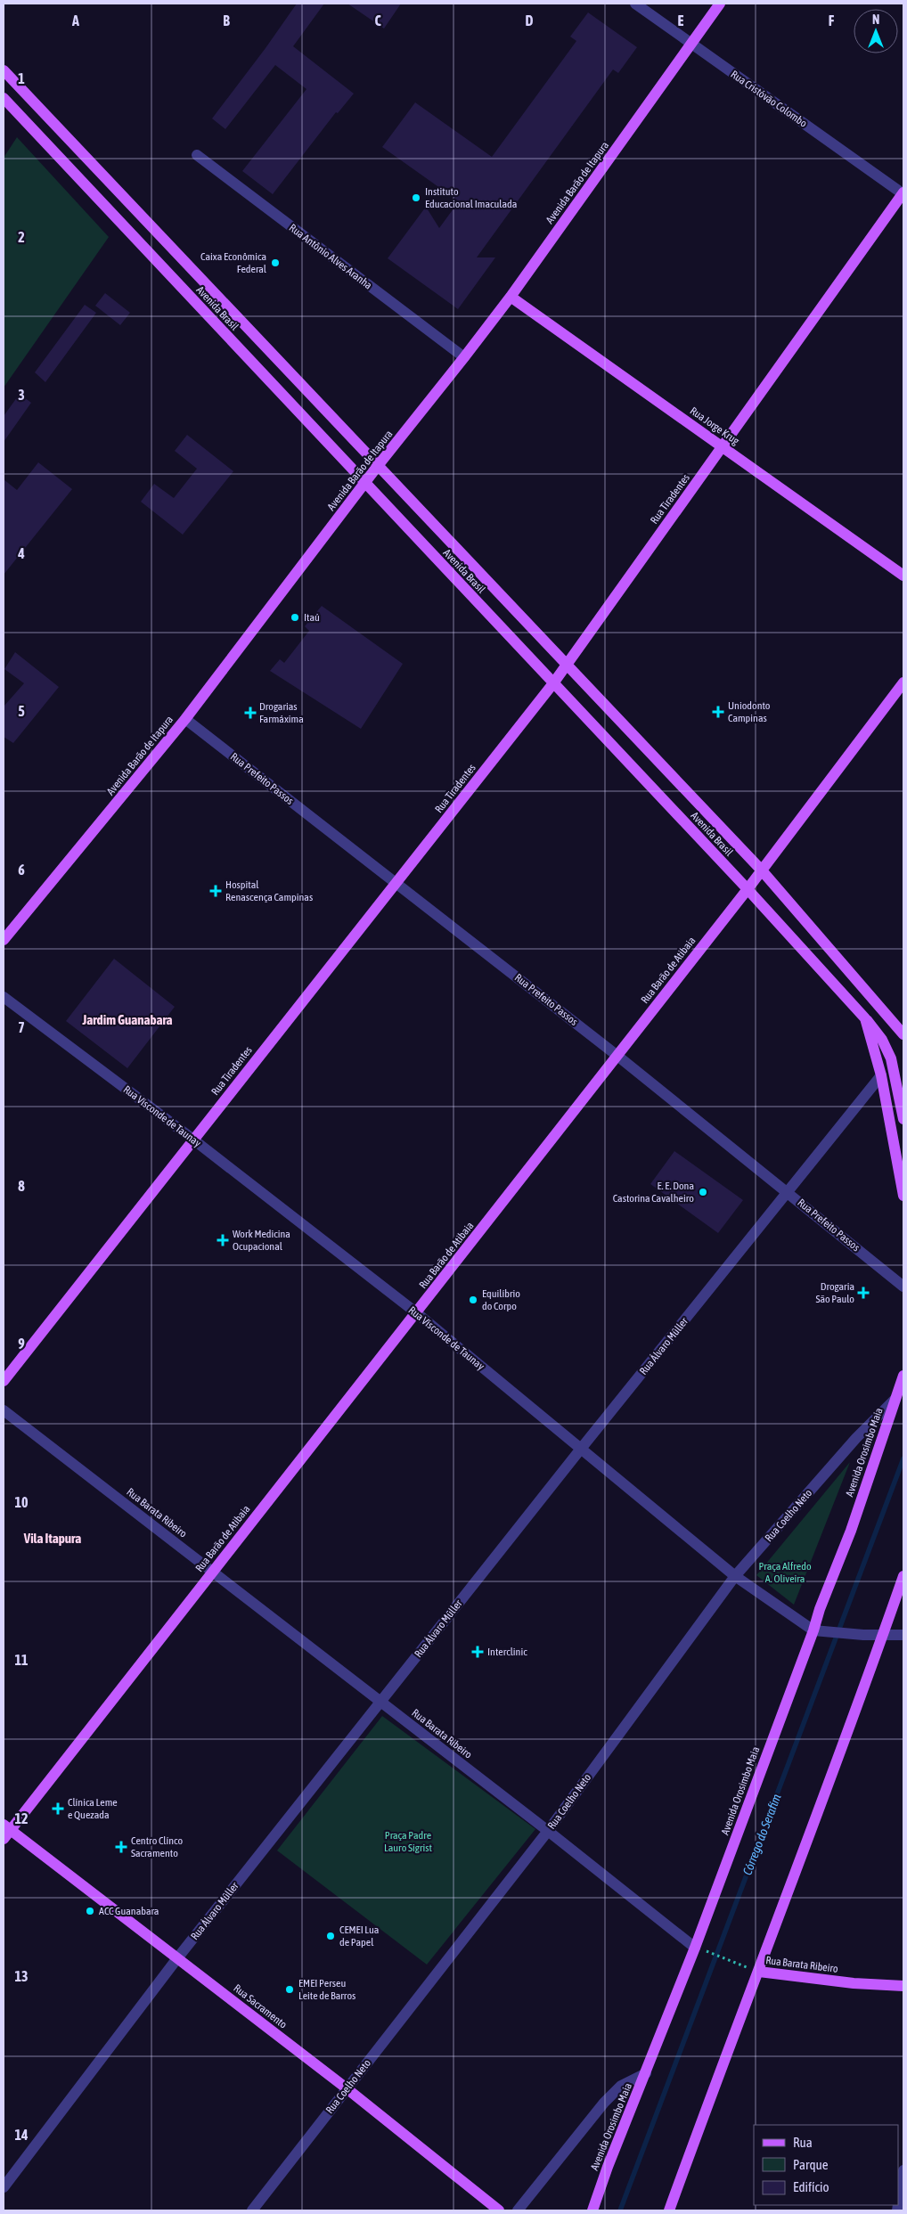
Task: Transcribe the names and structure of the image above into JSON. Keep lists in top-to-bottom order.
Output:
{
  "streets": {
    "main road": [
      "Avenida Barão de Itapura",
      "Avenida Brasil",
      "Rua Jorge Krug",
      "Rua Tiradentes",
      "Rua Barão de Atibaia",
      "Avenida Orosimbo Maia",
      "Rua Barata Ribeiro",
      "Rua Sacramento"
    ],
    "street": [
      "Rua Cristóvão Colombo",
      "Rua Antônio Alves Aranha",
      "Rua Prefeito Passos",
      "Rua Visconde de Taunay",
      "Rua Álvaro Müller",
      "Rua Coelho Neto"
    ]
  },
  "crossings": [
    ["Rua Cristóvão Colombo", "Avenida Barão de Itapura"],
    ["Rua Cristóvão Colombo", "Rua Tiradentes"],
    ["Avenida Barão de Itapura", "Rua Antônio Alves Aranha"],
    ["Avenida Barão de Itapura", "Avenida Brasil"],
    ["Avenida Barão de Itapura", "Rua Jorge Krug"],
    ["Avenida Barão de Itapura", "Rua Prefeito Passos"],
    ["Avenida Brasil", "Rua Tiradentes"],
    ["Avenida Brasil", "Rua Barão de Atibaia"],
    ["Avenida Brasil", "Rua Álvaro Müller"],
    ["Rua Jorge Krug", "Rua Tiradentes"],
    ["Rua Tiradentes", "Rua Prefeito Passos"],
    ["Rua Tiradentes", "Rua Visconde de Taunay"],
    ["Rua Prefeito Passos", "Rua Barão de Atibaia"],
    ["Rua Prefeito Passos", "Rua Álvaro Müller"],
    ["Rua Barão de Atibaia", "Rua Visconde de Taunay"],
    ["Rua Barão de Atibaia", "Rua Barata Ribeiro"],
    ["Rua Barão de Atibaia", "Rua Sacramento"],
    ["Rua Visconde de Taunay", "Rua Álvaro Müller"],
    ["Rua Visconde de Taunay", "Avenida Orosimbo Maia"],
    ["Rua Visconde de Taunay", "Rua Coelho Neto"],
    ["Rua Álvaro Müller", "Rua Barata Ribeiro"],
    ["Rua Álvaro Müller", "Rua Sacramento"],
    ["Avenida Orosimbo Maia", "Rua Barata Ribeiro"],
    ["Avenida Orosimbo Maia", "Rua Coelho Neto"],
    ["Rua Barata Ribeiro", "Rua Coelho Neto"],
    ["Rua Coelho Neto", "Rua Sacramento"]
  ],
  "districts": ["Jardim Guanabara", "Vila Itapura"],
  "water": ["Córrego do Serafim"],
  "parks": ["Praça Alfredo A. Oliveira", "Praça Padre Lauro Sigrist"],
  "places": {
    "other": [
      "Instituto Educacional Imaculada",
      "Caixa Econômica Federal",
      "Itaú",
      "E. E. Dona Castorina Cavalheiro",
      "Equilíbrio do Corpo",
      "ACC Guanabara",
      "CEMEI Lua de Papel",
      "EMEI Perseu Leite de Barros"
    ],
    "health": [
      "Uniodonto Campinas",
      "Drogarias Farmáxima",
      "Hospital Renascença Campinas",
      "Work Medicina Ocupacional",
      "Drogaria São Paulo",
      "Interclinic",
      "Clínica Leme e Quezada",
      "Centro Clínco Sacramento"
    ]
  },
  "legend": ["Rua", "Parque", "Edifício"],
  "north": "top",
  "grid": {
    "columns": [
      "A",
      "B",
      "C",
      "D",
      "E",
      "F"
    ],
    "rows": [
      "1",
      "2",
      "3",
      "4",
      "5",
      "6",
      "7",
      "8",
      "9",
      "10",
      "11",
      "12",
      "13",
      "14"
    ]
  }
}
